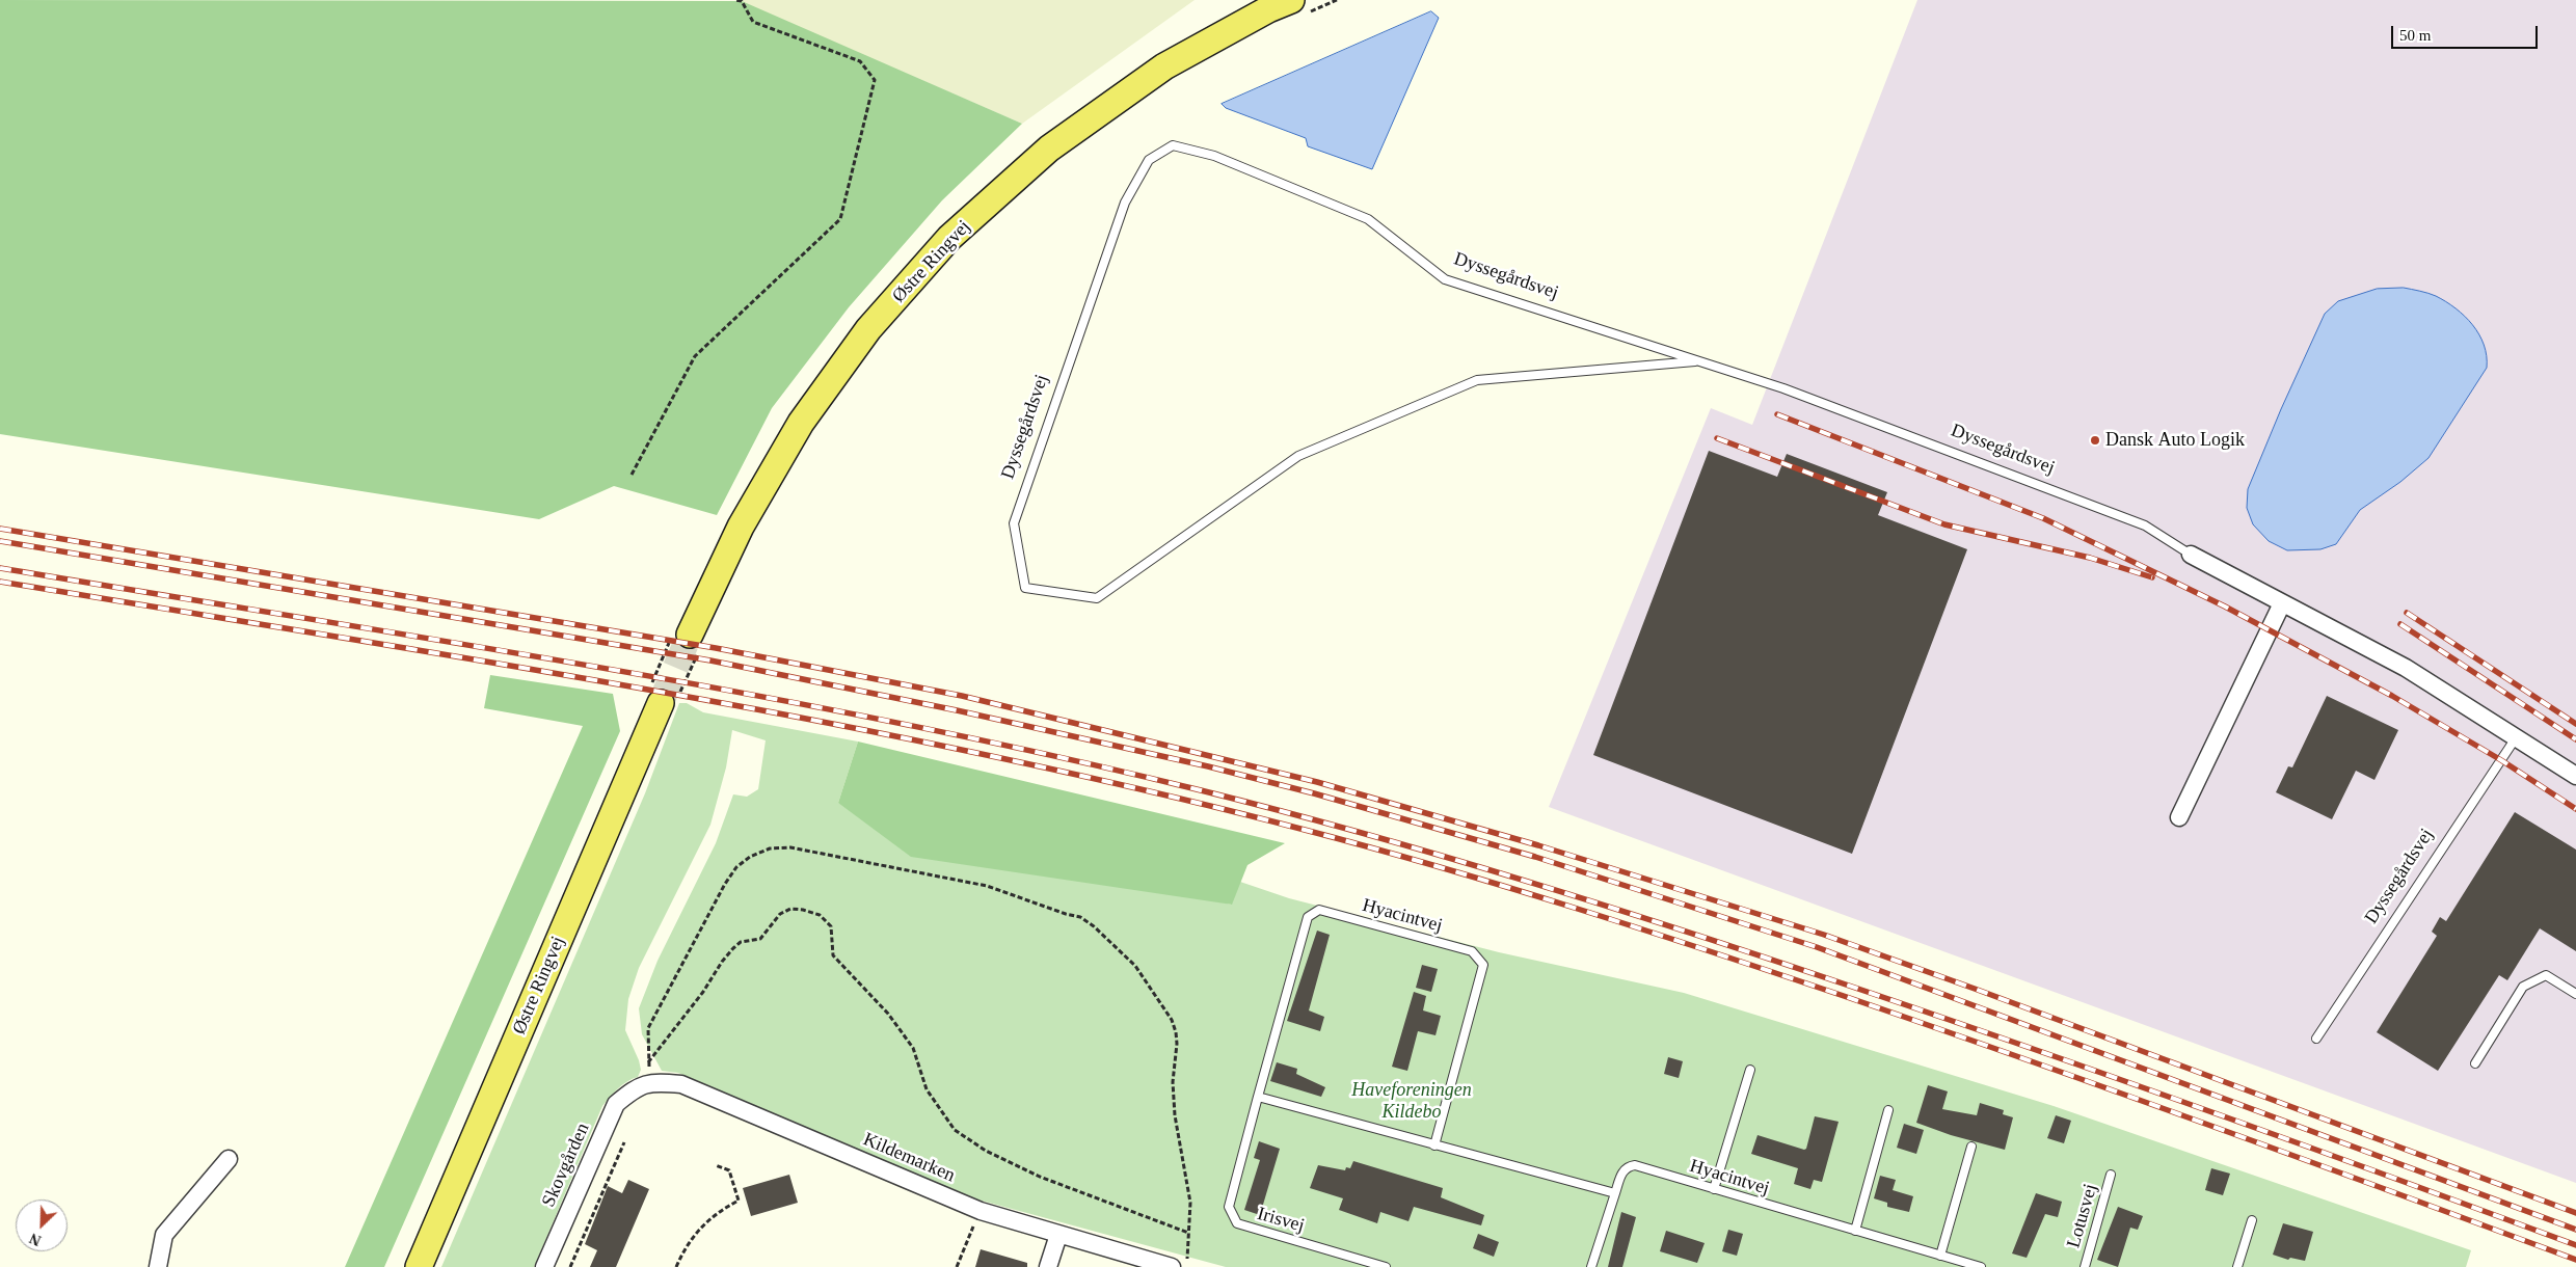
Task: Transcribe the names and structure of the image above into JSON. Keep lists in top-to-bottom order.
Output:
{
  "streets": {
    "main road": ["Østre Ringvej"],
    "street": ["Dyssegårdsvej", "Kildemarken", "Skovgården"],
    "lane": ["Hyacintvej", "Lotusvej", "Irisvej"]
  },
  "crossings": [
    ["Hyacintvej", "Irisvej"],
    ["Kildemarken", "Skovgården"]
  ],
  "parks": ["Haveforeningen Kildebo"],
  "places": ["Dansk Auto Logik"],
  "scale_bar": "50 m",
  "north": "bottom left"
}
